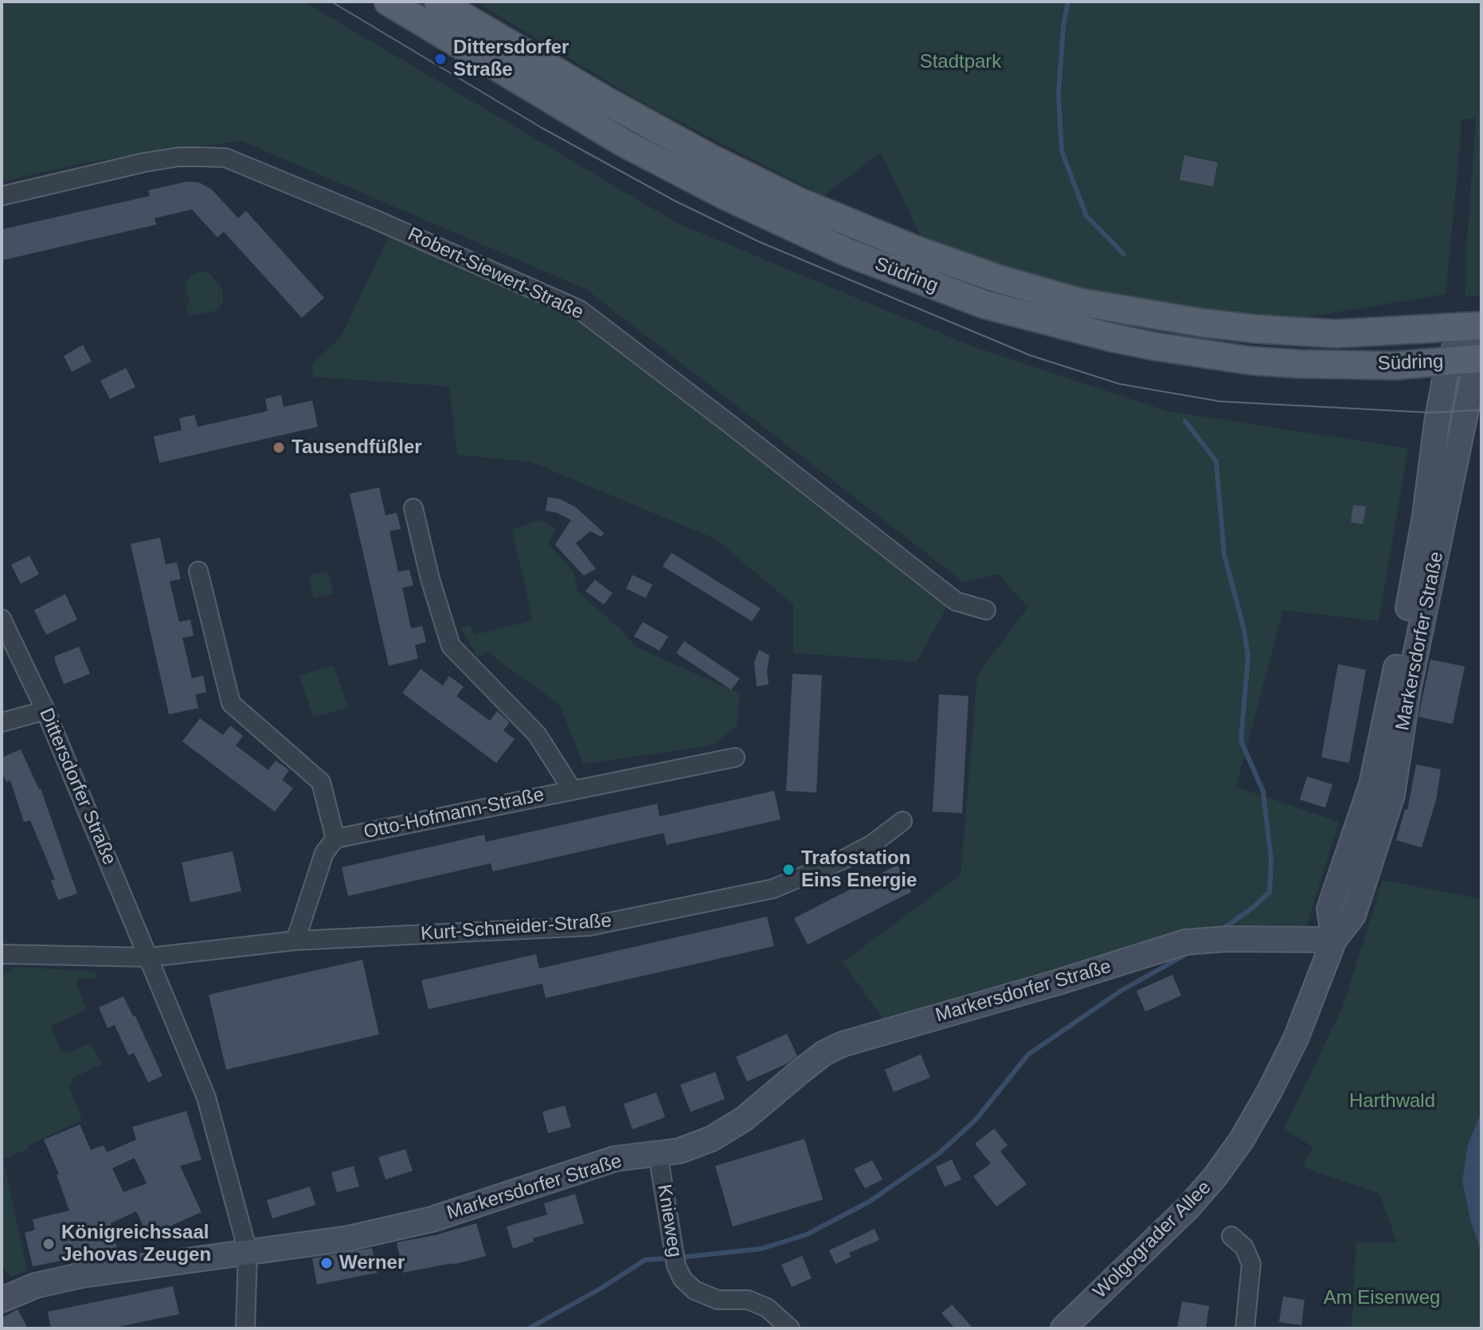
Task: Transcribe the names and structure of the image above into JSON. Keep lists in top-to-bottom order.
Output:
{
  "streets": {
    "main road": ["Südring", "Markersdorfer Straße", "Wolgograder Allee"],
    "street": [
      "Robert-Siewert-Straße",
      "Dittersdorfer Straße",
      "Otto-Hofmann-Straße",
      "Kurt-Schneider-Straße",
      "Knieweg"
    ]
  },
  "crossings": [
    ["Südring", "Markersdorfer Straße"],
    ["Markersdorfer Straße", "Dittersdorfer Straße"],
    ["Markersdorfer Straße", "Knieweg"],
    ["Markersdorfer Straße", "Wolgograder Allee"],
    ["Dittersdorfer Straße", "Kurt-Schneider-Straße"]
  ],
  "parks": ["Stadtpark", "Harthwald", "Am Eisenweg"],
  "places": [
    "Dittersdorfer Straße",
    "Tausendfüßler",
    "Trafostation Eins Energie",
    "Königreichssaal Jehovas Zeugen",
    "Werner"
  ]
}
